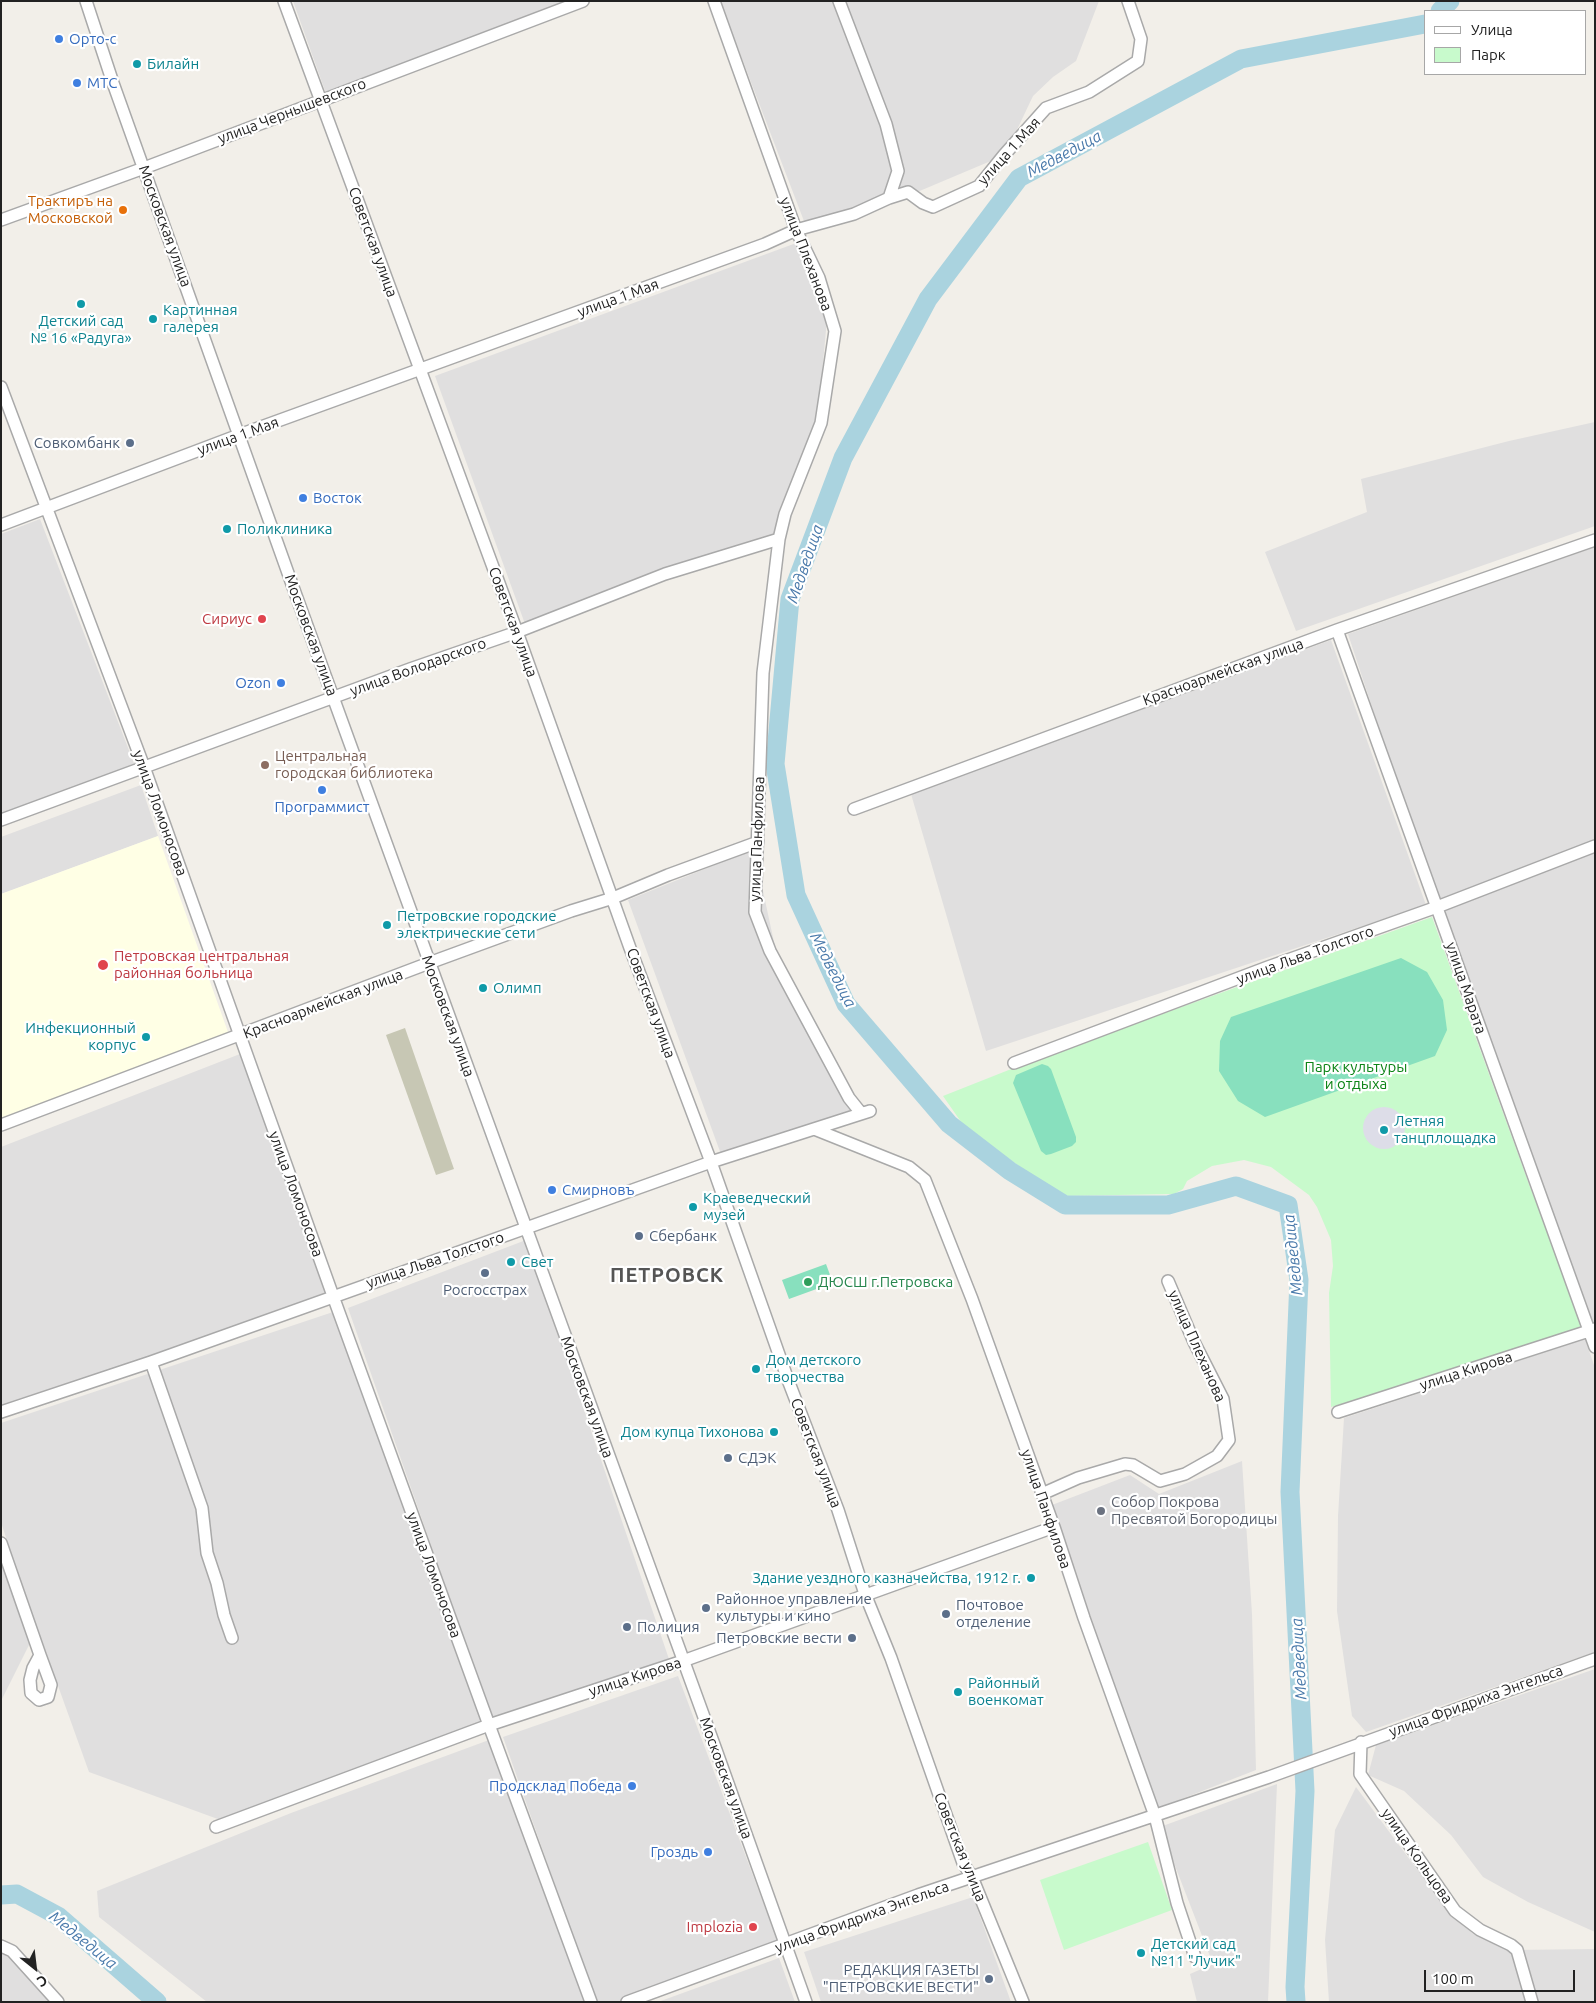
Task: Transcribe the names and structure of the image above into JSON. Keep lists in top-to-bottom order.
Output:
{
  "streets": {
    "street": [
      "улица Чернышевского",
      "улица 1 Мая",
      "Московская улица",
      "Советская улица",
      "улица Плеханова",
      "улица Володарского",
      "Красноармейская улица",
      "улица Ломоносова",
      "улица Панфилова",
      "улица Льва Толстого",
      "улица Марата",
      "улица Кирова",
      "улица Фридриха Энгельса",
      "улица Кольцова"
    ]
  },
  "crossings": [
    ["улица Чернышевского", "Московская улица"],
    ["улица Чернышевского", "Советская улица"],
    ["улица 1 Мая", "Московская улица"],
    ["улица 1 Мая", "Советская улица"],
    ["улица 1 Мая", "улица Плеханова"],
    ["улица 1 Мая", "улица Ломоносова"],
    ["Московская улица", "улица Володарского"],
    ["Московская улица", "Красноармейская улица"],
    ["Московская улица", "улица Льва Толстого"],
    ["Московская улица", "улица Кирова"],
    ["Московская улица", "улица Фридриха Энгельса"],
    ["Советская улица", "улица Володарского"],
    ["Советская улица", "Красноармейская улица"],
    ["Советская улица", "улица Льва Толстого"],
    ["Советская улица", "улица Кирова"],
    ["Советская улица", "улица Фридриха Энгельса"],
    ["улица Плеханова", "улица Володарского"],
    ["улица Плеханова", "улица Панфилова"],
    ["улица Володарского", "улица Ломоносова"],
    ["улица Володарского", "улица Панфилова"],
    ["Красноармейская улица", "улица Ломоносова"],
    ["Красноармейская улица", "улица Панфилова"],
    ["Красноармейская улица", "улица Марата"],
    ["улица Ломоносова", "улица Льва Толстого"],
    ["улица Ломоносова", "улица Кирова"],
    ["улица Панфилова", "улица Льва Толстого"],
    ["улица Панфилова", "улица Кирова"],
    ["улица Панфилова", "улица Фридриха Энгельса"],
    ["улица Льва Толстого", "улица Марата"],
    ["улица Марата", "улица Кирова"],
    ["улица Фридриха Энгельса", "улица Кольцова"]
  ],
  "districts": ["ПЕТРОВСК"],
  "water": ["Медведица"],
  "parks": ["Парк культуры и отдыха"],
  "places": [
    "Орто-с",
    "Билайн",
    "МТС",
    "Трактиръ на Московской",
    "Детский сад № 16 «Радуга»",
    "Картинная галерея",
    "Совкомбанк",
    "Восток",
    "Поликлиника",
    "Сириус",
    "Ozon",
    "Центральная городская библиотека",
    "Программист",
    "Петровские городские электрические сети",
    "Петровская центральная районная больница",
    "Олимп",
    "Инфекционный корпус",
    "Летняя танцплощадка",
    "Смирновъ",
    "Краеведческий музей",
    "Сбербанк",
    "Свет",
    "Росгосстрах",
    "ДЮСШ г.Петровска",
    "Дом детского творчества",
    "Дом купца Тихонова",
    "СДЭК",
    "Собор Покрова Пресвятой Богородицы",
    "Здание уездного казначейства, 1912 г.",
    "Районное управление культуры и кино",
    "Почтовое отделение",
    "Полиция",
    "Петровские вести",
    "Районный военкомат",
    "Продсклад Победа",
    "Гроздь",
    "Implozia",
    "Детский сад №11 \"Лучик\"",
    "РЕДАКЦИЯ ГАЗЕТЫ \"ПЕТРОВСКИЕ ВЕСТИ\""
  ],
  "legend": ["Улица", "Парк"],
  "scale_bar": "100 m",
  "north": "bottom right"
}
